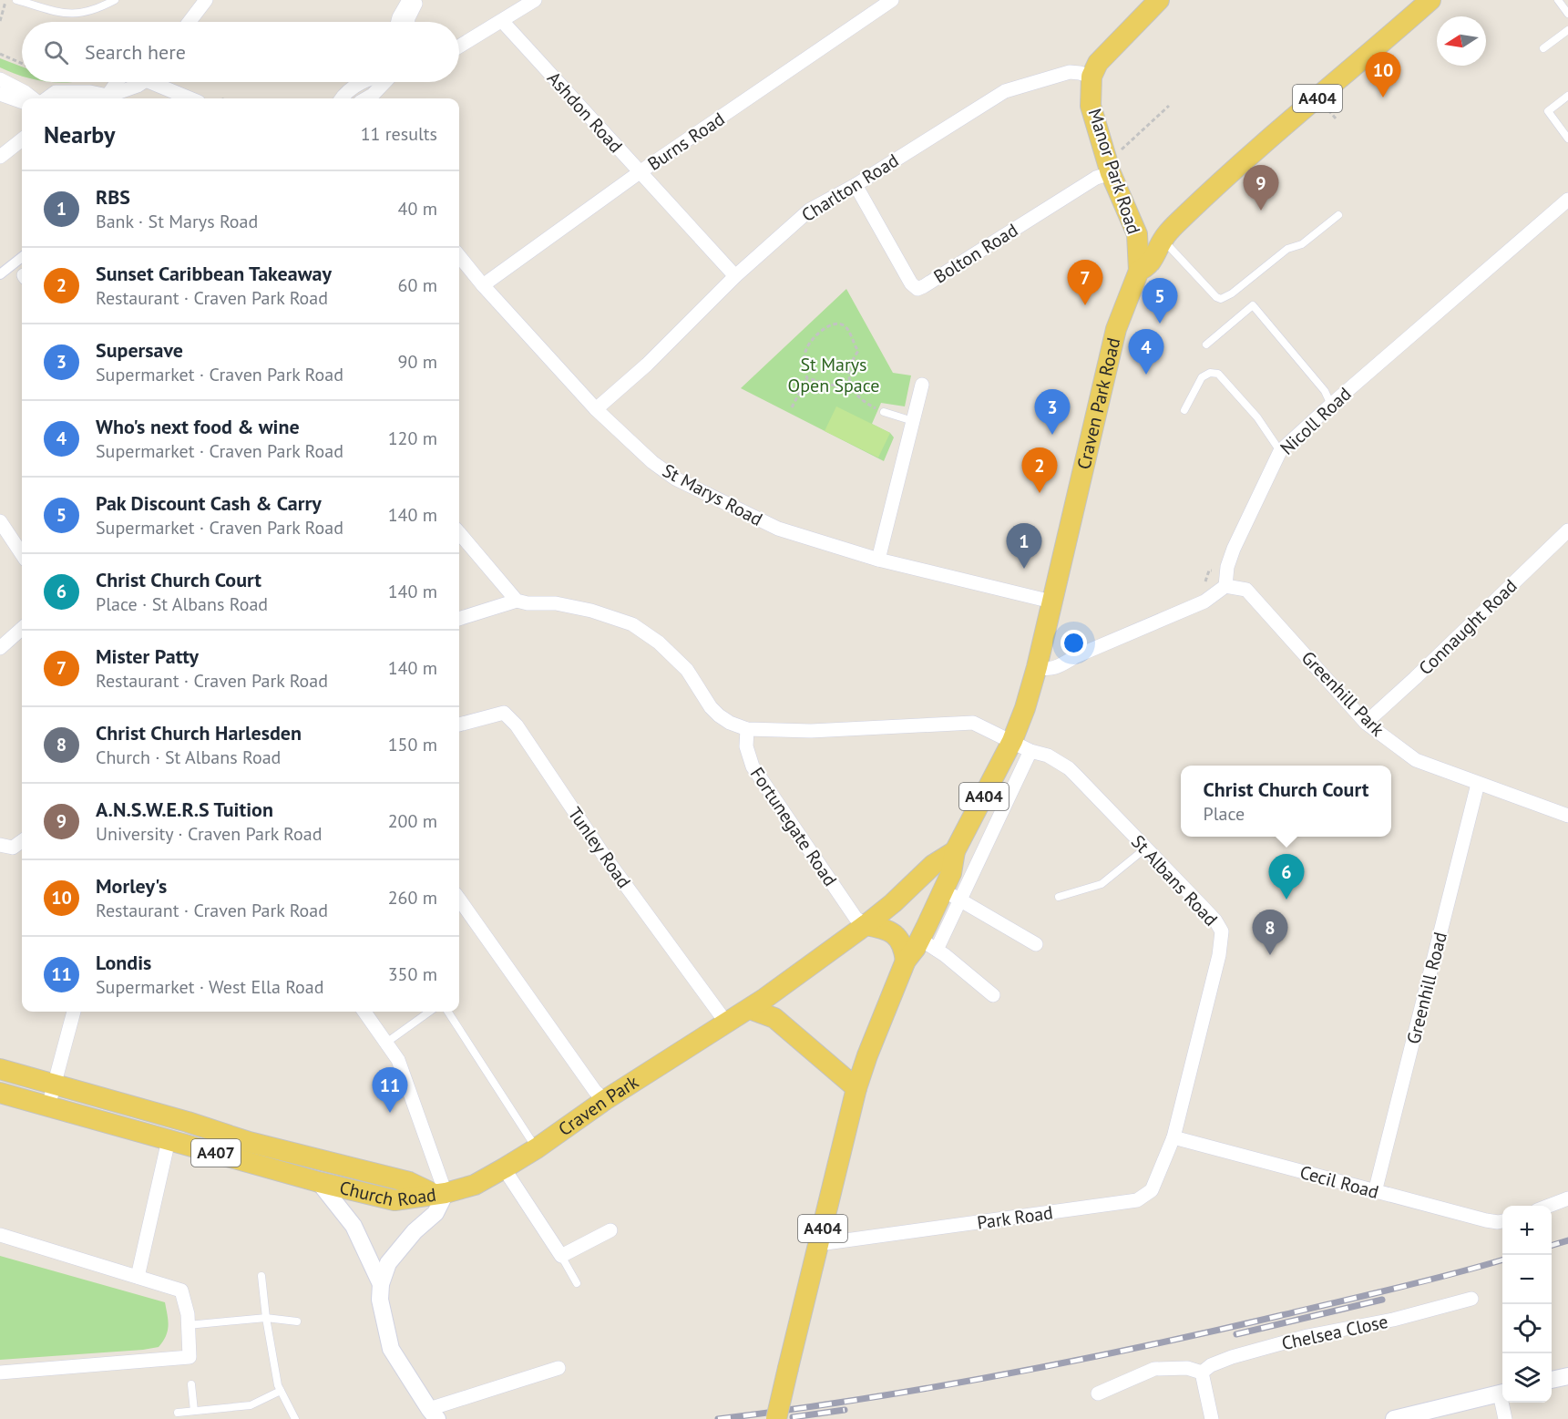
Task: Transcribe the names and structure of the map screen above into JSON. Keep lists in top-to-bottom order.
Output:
{
  "streets": {
    "main road": [
      "A404",
      "Manor Park Road",
      "Craven Park Road",
      "Craven Park",
      "A407",
      "Church Road"
    ],
    "street": [
      "Ashdon Road",
      "Burns Road",
      "Charlton Road",
      "Bolton Road",
      "Nicoll Road",
      "St Marys Road",
      "Connaught Road",
      "Greenhill Park",
      "Fortunegate Road",
      "Tunley Road",
      "St Albans Road",
      "Greenhill Road",
      "Cecil Road",
      "Park Road",
      "Chelsea Close"
    ]
  },
  "crossings": [
    ["A404", "Craven Park Road"],
    ["A404", "Park Road"],
    ["Ashdon Road", "Burns Road"],
    ["Ashdon Road", "Charlton Road"],
    ["Burns Road", "St Marys Road"],
    ["Manor Park Road", "Charlton Road"],
    ["Manor Park Road", "Bolton Road"],
    ["Manor Park Road", "Craven Park Road"],
    ["Charlton Road", "Bolton Road"],
    ["Charlton Road", "St Marys Road"],
    ["Craven Park Road", "St Marys Road"],
    ["Craven Park Road", "Fortunegate Road"],
    ["Craven Park Road", "St Albans Road"],
    ["Craven Park Road", "Craven Park"],
    ["Nicoll Road", "Greenhill Park"],
    ["Connaught Road", "Greenhill Park"],
    ["Greenhill Park", "Greenhill Road"],
    ["Fortunegate Road", "St Albans Road"],
    ["Fortunegate Road", "Craven Park"],
    ["Tunley Road", "Craven Park"],
    ["St Albans Road", "Cecil Road"],
    ["St Albans Road", "Park Road"],
    ["Greenhill Road", "Cecil Road"],
    ["Craven Park", "Church Road"],
    ["Cecil Road", "Park Road"]
  ],
  "parks": ["St Marys Open Space"],
  "north": "left",
  "page": {
    "search": "Search here",
    "pins": [
      "10",
      "9",
      "7",
      "5",
      "4",
      "3",
      "2",
      "1",
      "6",
      "8",
      "11"
    ],
    "heading": ["Nearby", "11 results"],
    "list": [
      {
        "mark": "1",
        "name": "RBS",
        "note": "Bank · St Marys Road",
        "value": "40 m"
      },
      {
        "mark": "2",
        "name": "Sunset Caribbean Takeaway",
        "note": "Restaurant · Craven Park Road",
        "value": "60 m"
      },
      {
        "mark": "3",
        "name": "Supersave",
        "note": "Supermarket · Craven Park Road",
        "value": "90 m"
      },
      {
        "mark": "4",
        "name": "Who's next food & wine",
        "note": "Supermarket · Craven Park Road",
        "value": "120 m"
      },
      {
        "mark": "5",
        "name": "Pak Discount Cash & Carry",
        "note": "Supermarket · Craven Park Road",
        "value": "140 m"
      },
      {
        "mark": "6",
        "name": "Christ Church Court",
        "note": "Place · St Albans Road",
        "value": "140 m"
      },
      {
        "mark": "7",
        "name": "Mister Patty",
        "note": "Restaurant · Craven Park Road",
        "value": "140 m"
      },
      {
        "mark": "8",
        "name": "Christ Church Harlesden",
        "note": "Church · St Albans Road",
        "value": "150 m"
      },
      {
        "mark": "9",
        "name": "A.N.S.W.E.R.S Tuition",
        "note": "University · Craven Park Road",
        "value": "200 m"
      },
      {
        "mark": "10",
        "name": "Morley's",
        "note": "Restaurant · Craven Park Road",
        "value": "260 m"
      },
      {
        "mark": "11",
        "name": "Londis",
        "note": "Supermarket · West Ella Road",
        "value": "350 m"
      }
    ],
    "popup": ["Christ Church Court", "Place"],
    "map_buttons": ["+", "−"]
  }
}
